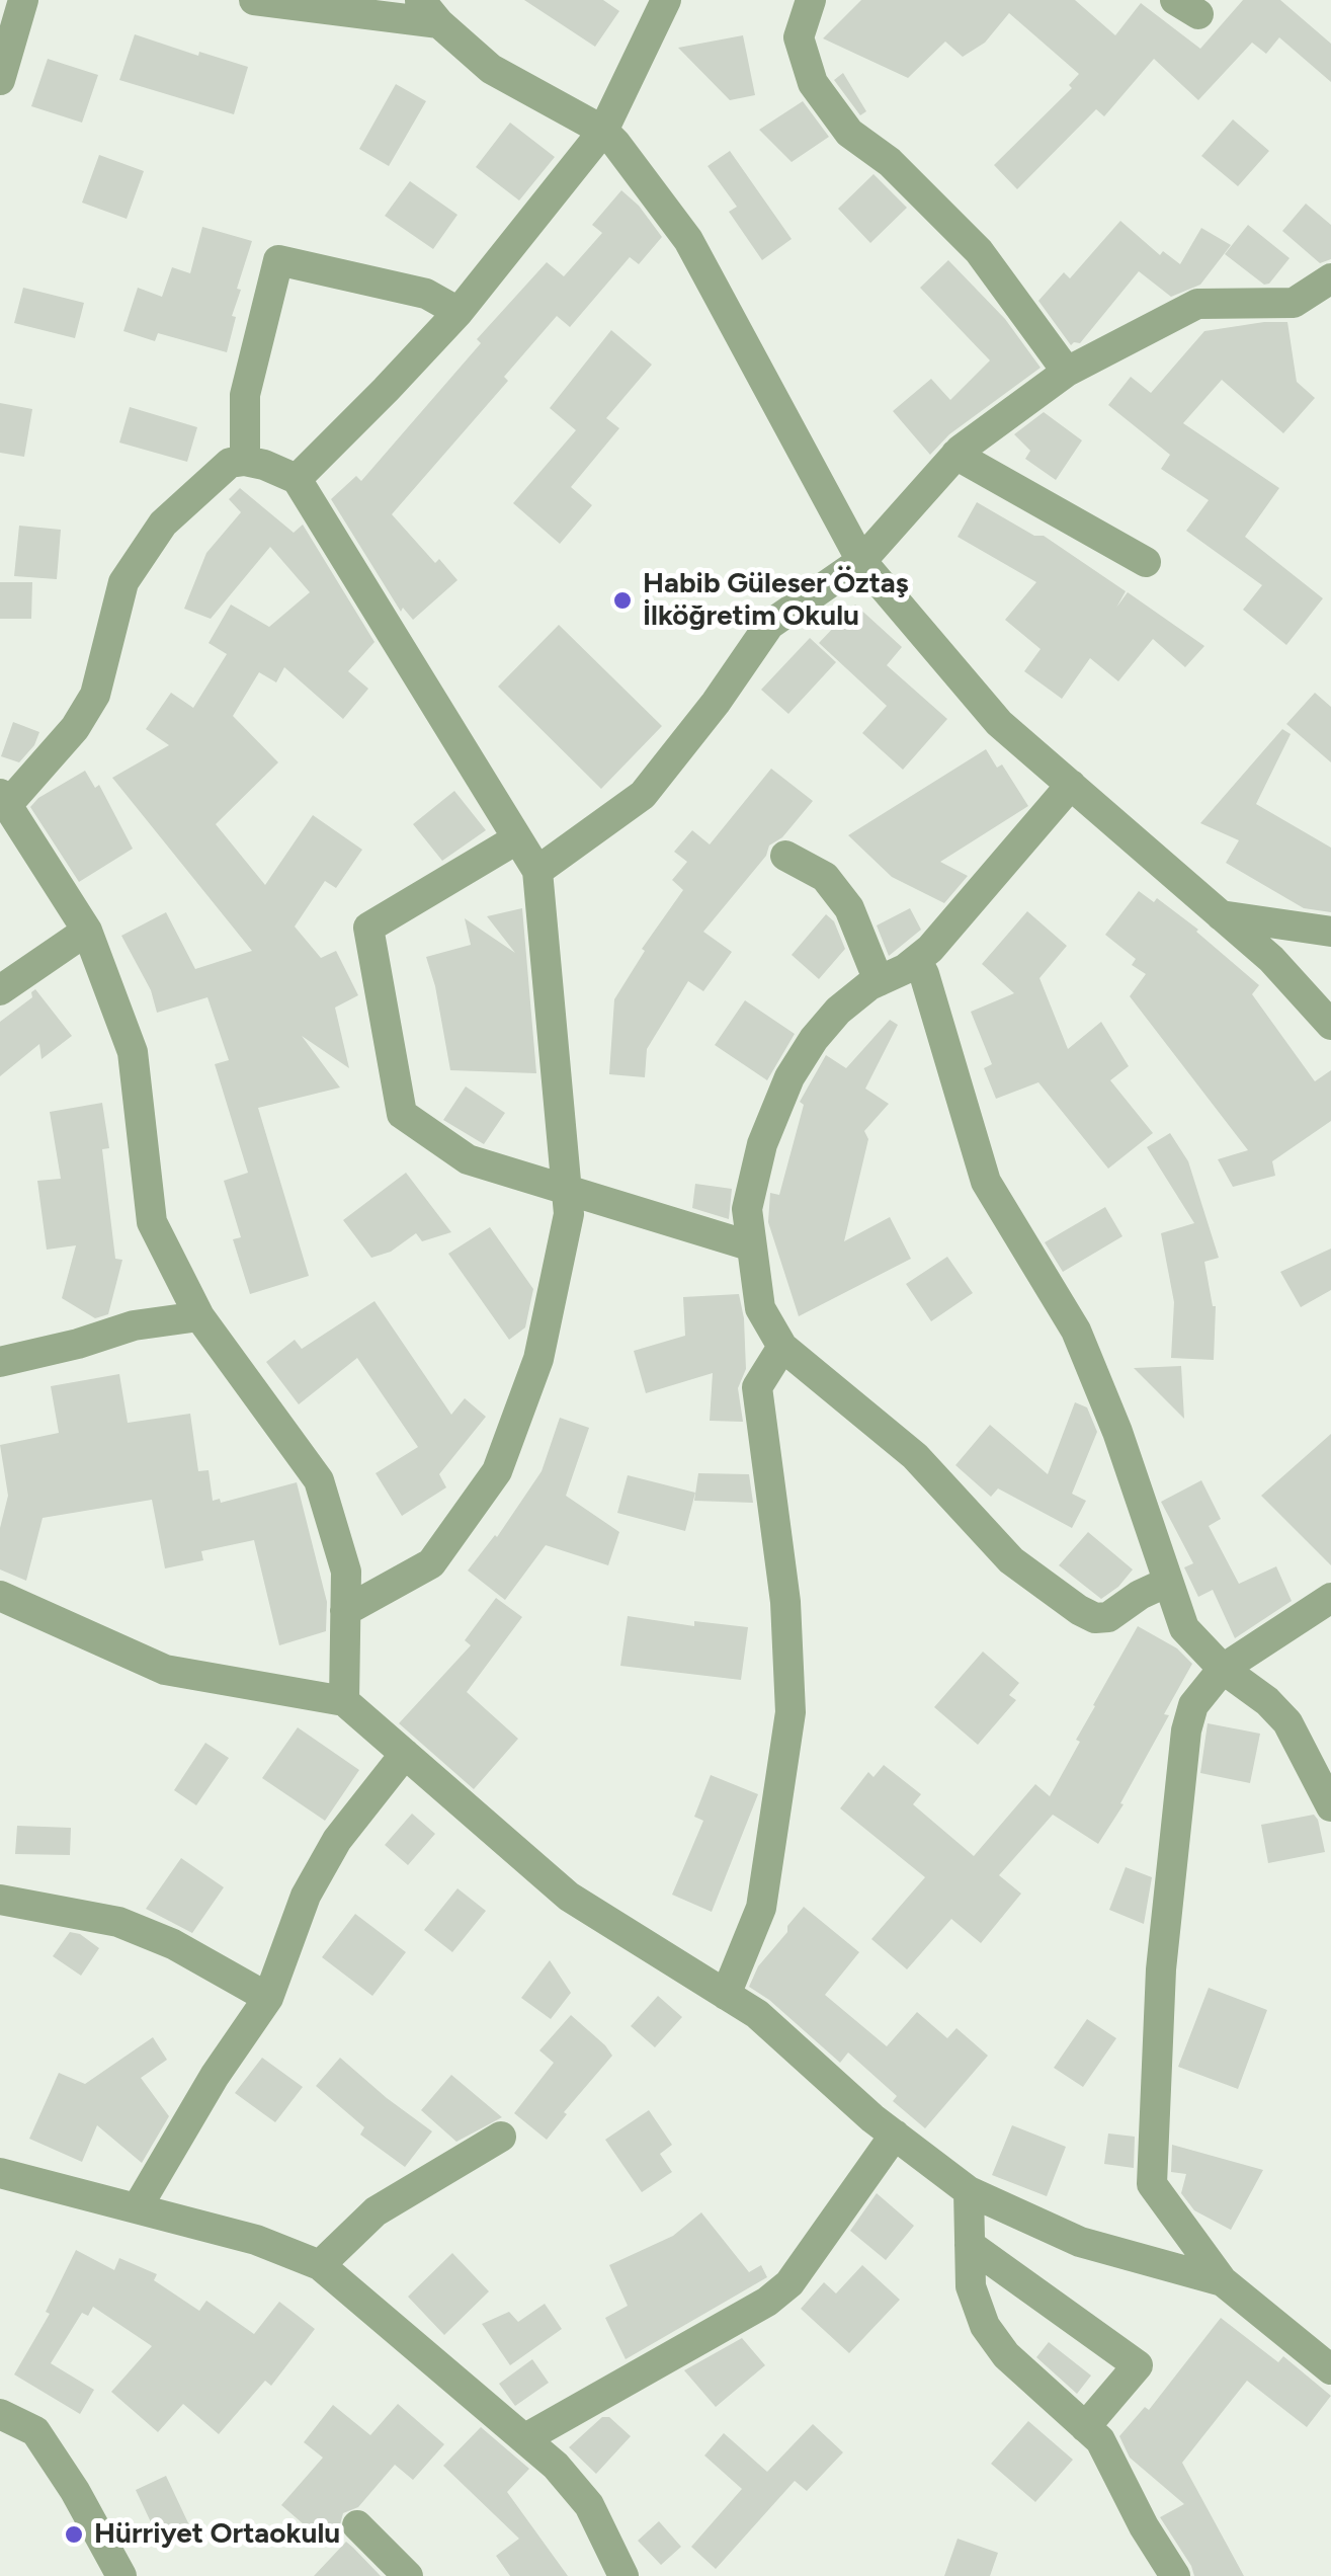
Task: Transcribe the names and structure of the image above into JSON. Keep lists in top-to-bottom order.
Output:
{
  "places": ["Habib Güleser Öztaş İlköğretim Okulu", "Hürriyet Ortaokulu"]
}
